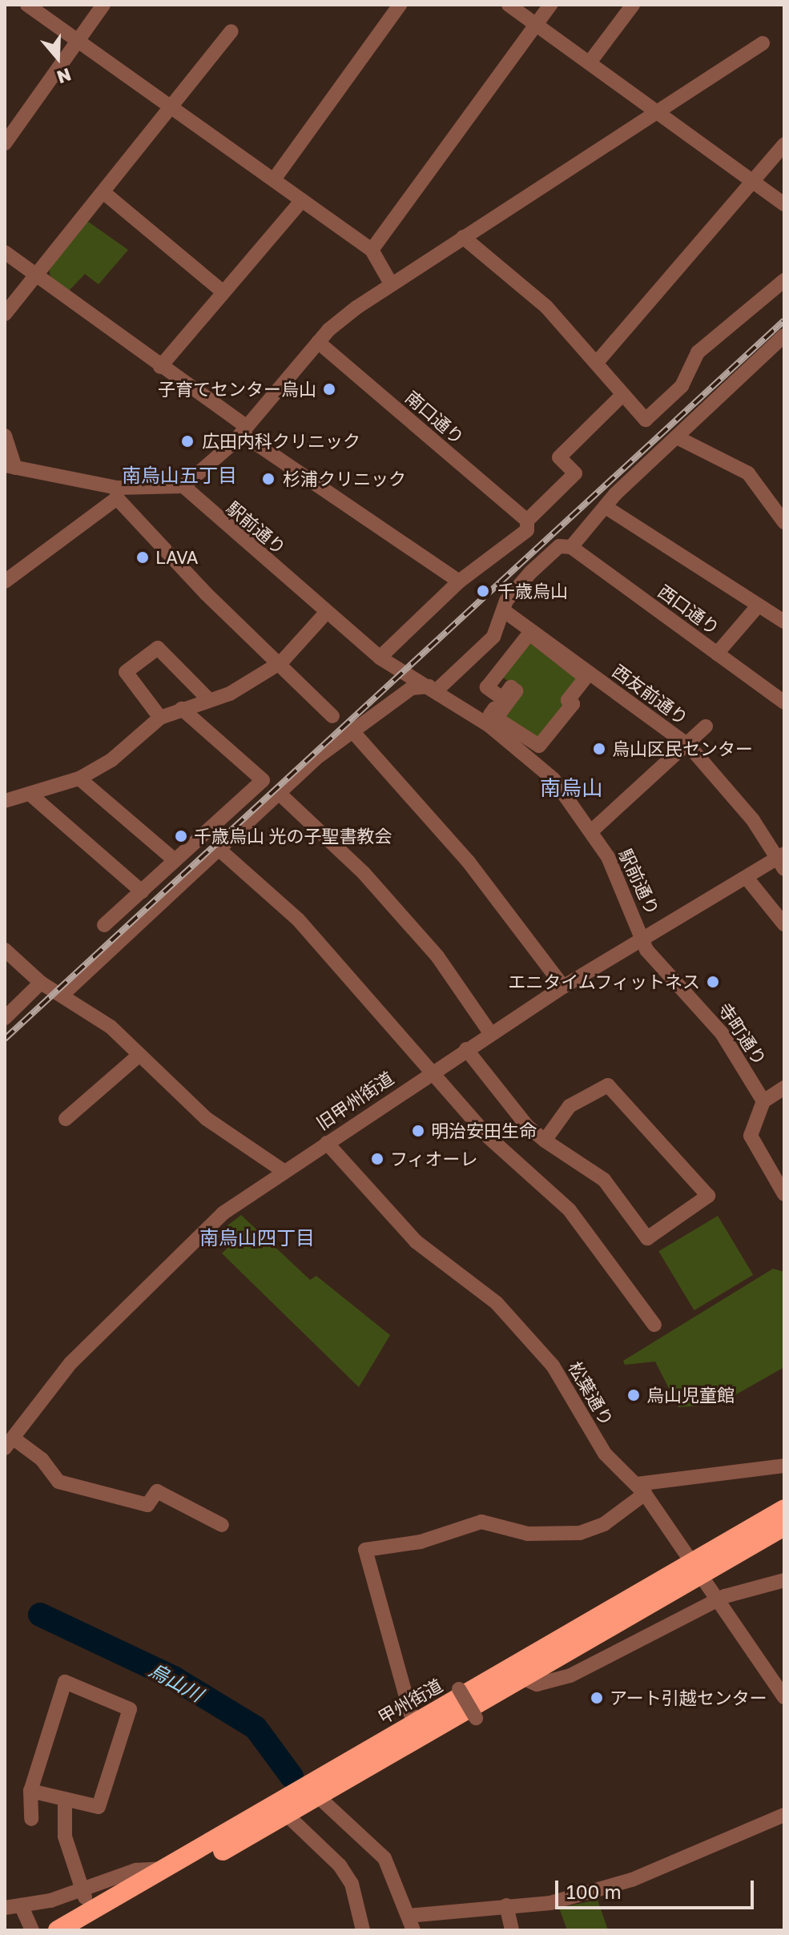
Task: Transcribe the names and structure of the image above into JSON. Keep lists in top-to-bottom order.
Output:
{
  "streets": {
    "highway": ["甲州街道"],
    "street": [
      "南口通り",
      "駅前通り",
      "西口通り",
      "西友前通り",
      "寺町通り",
      "旧甲州街道",
      "松葉通り"
    ]
  },
  "crossings": [
    ["駅前通り", "寺町通り"],
    ["駅前通り", "旧甲州街道"],
    ["西友前通り", "旧甲州街道"],
    ["寺町通り", "旧甲州街道"],
    ["旧甲州街道", "松葉通り"],
    ["松葉通り", "甲州街道"]
  ],
  "districts": ["南烏山五丁目", "南烏山", "南烏山四丁目"],
  "water": ["烏山川"],
  "places": [
    "子育てセンター烏山",
    "広田内科クリニック",
    "杉浦クリニック",
    "LAVA",
    "千歳烏山",
    "烏山区民センター",
    "千歳烏山 光の子聖書教会",
    "エニタイムフィットネス",
    "明治安田生命",
    "フィオーレ",
    "烏山児童館",
    "アート引越センター"
  ],
  "scale_bar": "100 m",
  "north": "bottom"
}
